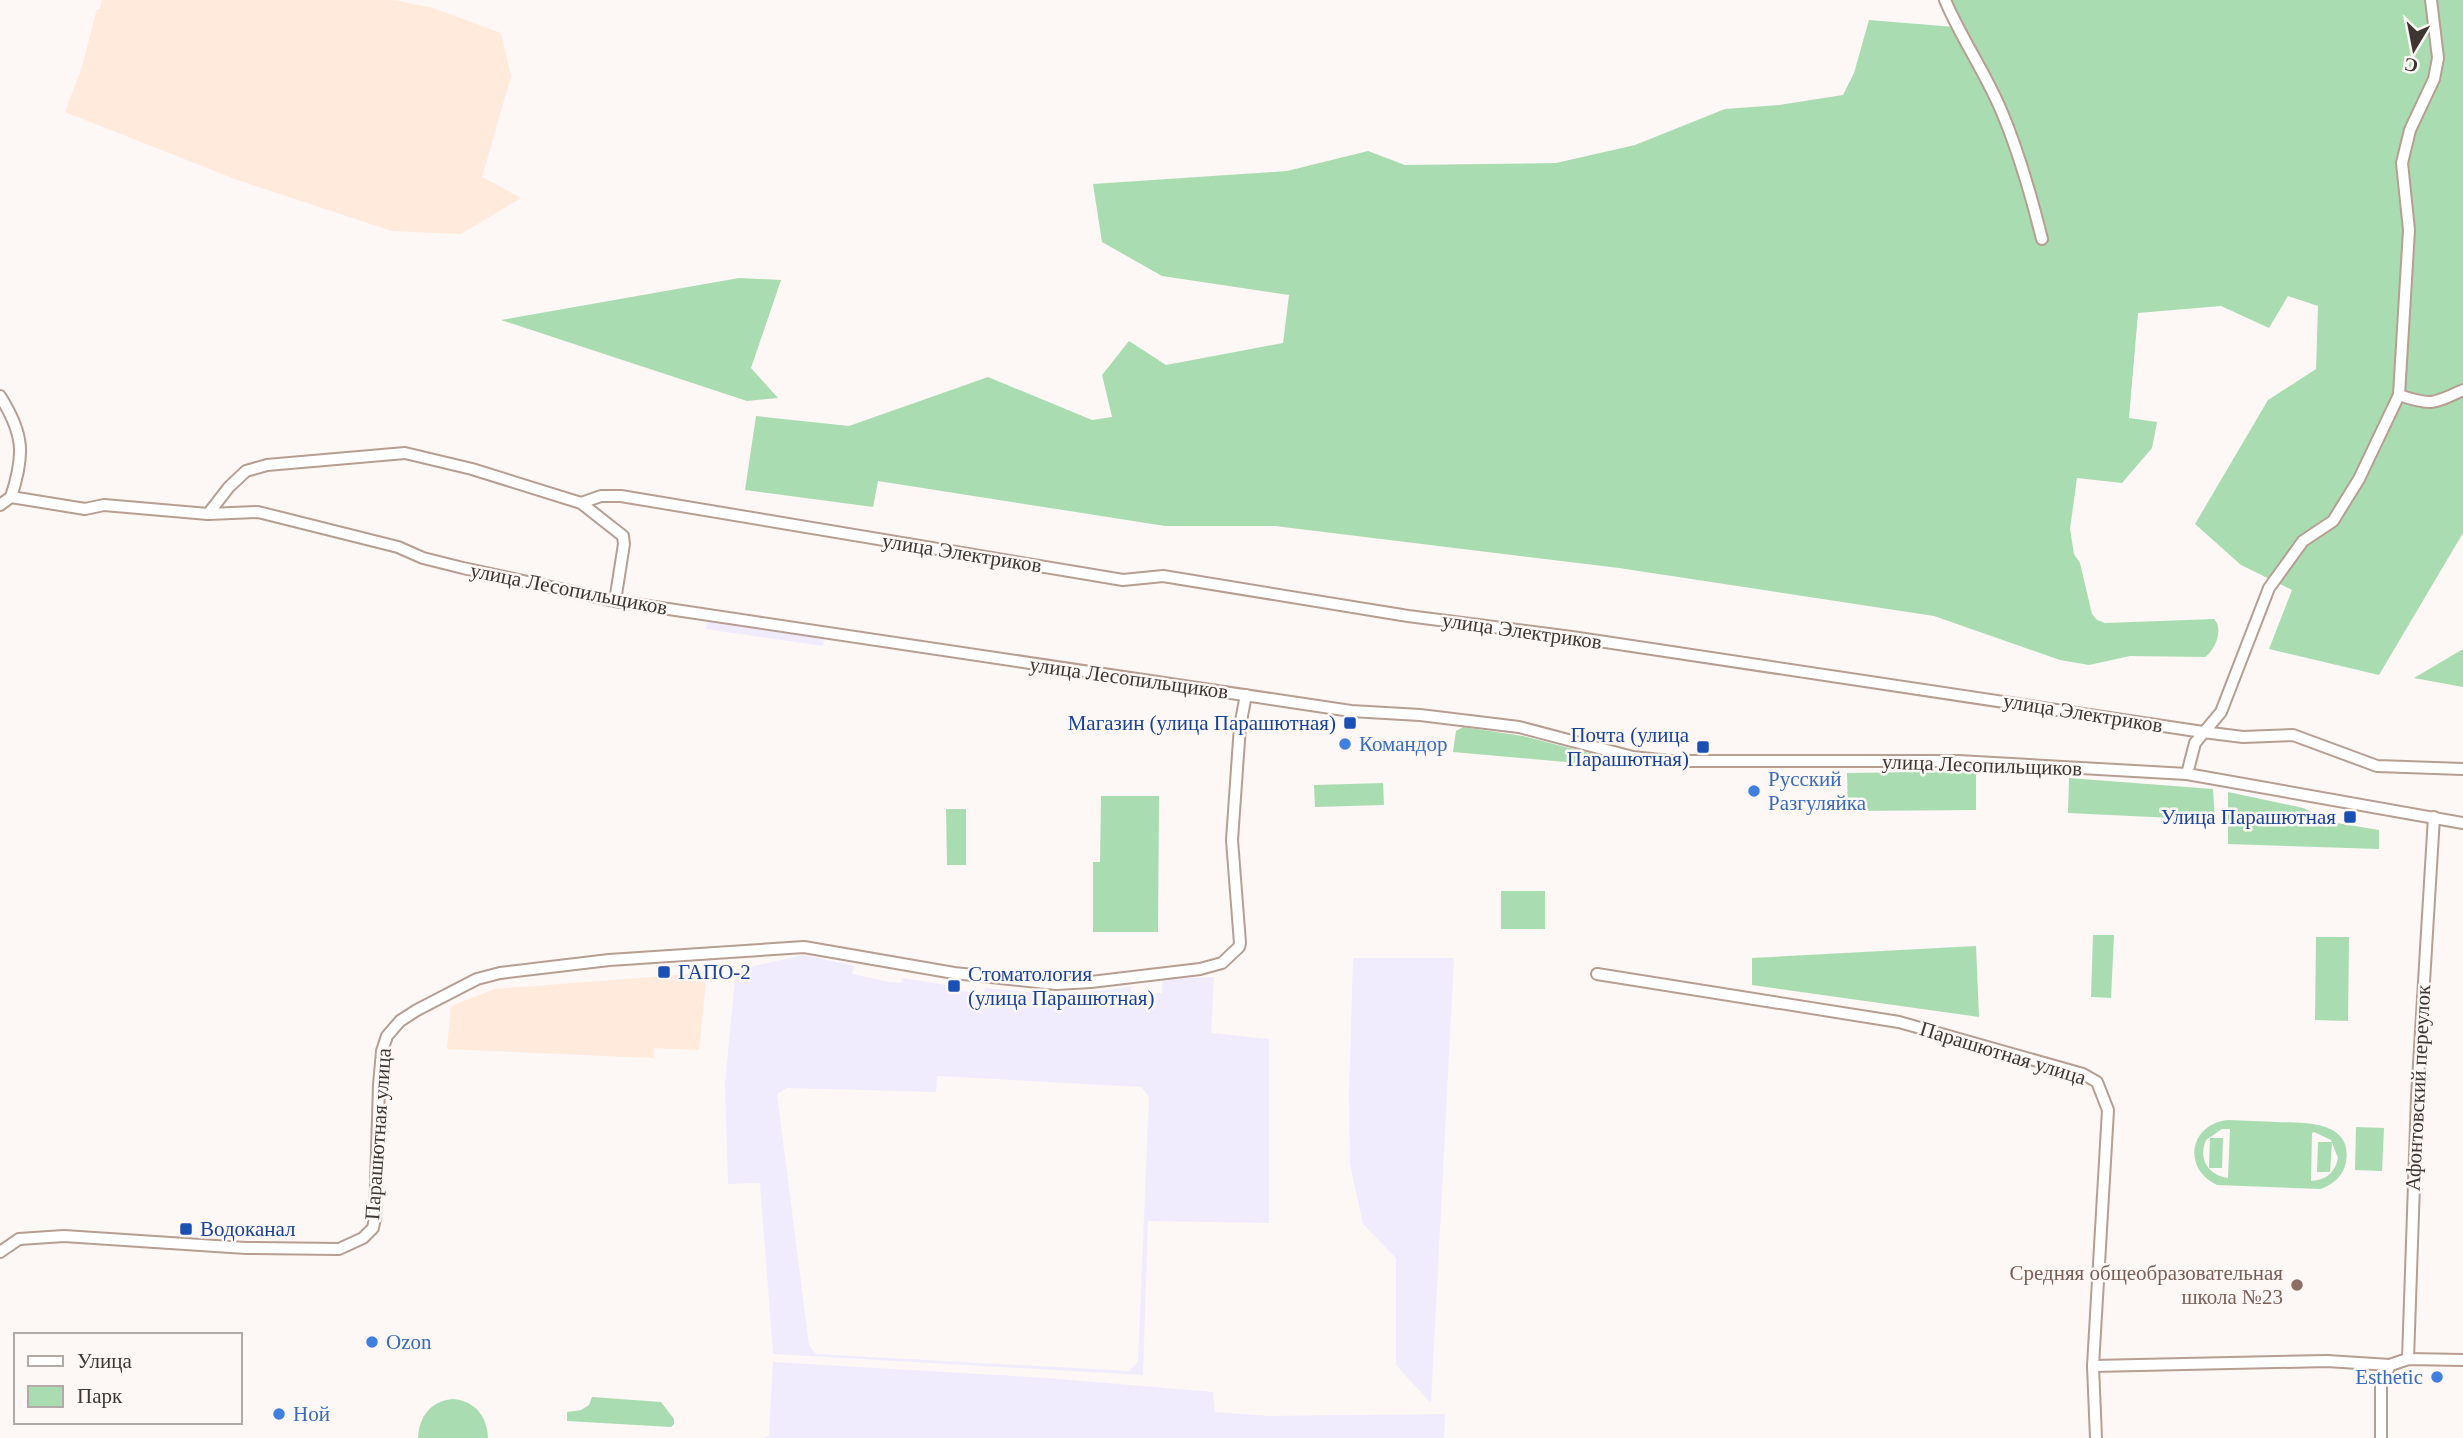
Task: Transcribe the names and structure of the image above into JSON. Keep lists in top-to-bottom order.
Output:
{
  "streets": {
    "street": [
      "улица Электриков",
      "улица Лесопильщиков",
      "Парашютная улица",
      "Афонтовский переулок"
    ]
  },
  "crossings": [
    ["улица Лесопильщиков", "Парашютная улица"],
    ["улица Лесопильщиков", "Афонтовский переулок"]
  ],
  "places": {
    "transit": [
      "Магазин (улица Парашютная)",
      "Почта (улица Парашютная)",
      "Улица Парашютная",
      "ГАПО-2",
      "Стоматология (улица Парашютная)",
      "Водоканал"
    ],
    "other": [
      "Командор",
      "Русский Разгуляйка",
      "Средняя общеобразовательная школа №23",
      "Ozon",
      "Esthetic",
      "Ной"
    ]
  },
  "legend": ["Улица", "Парк"],
  "north": "bottom"
}
